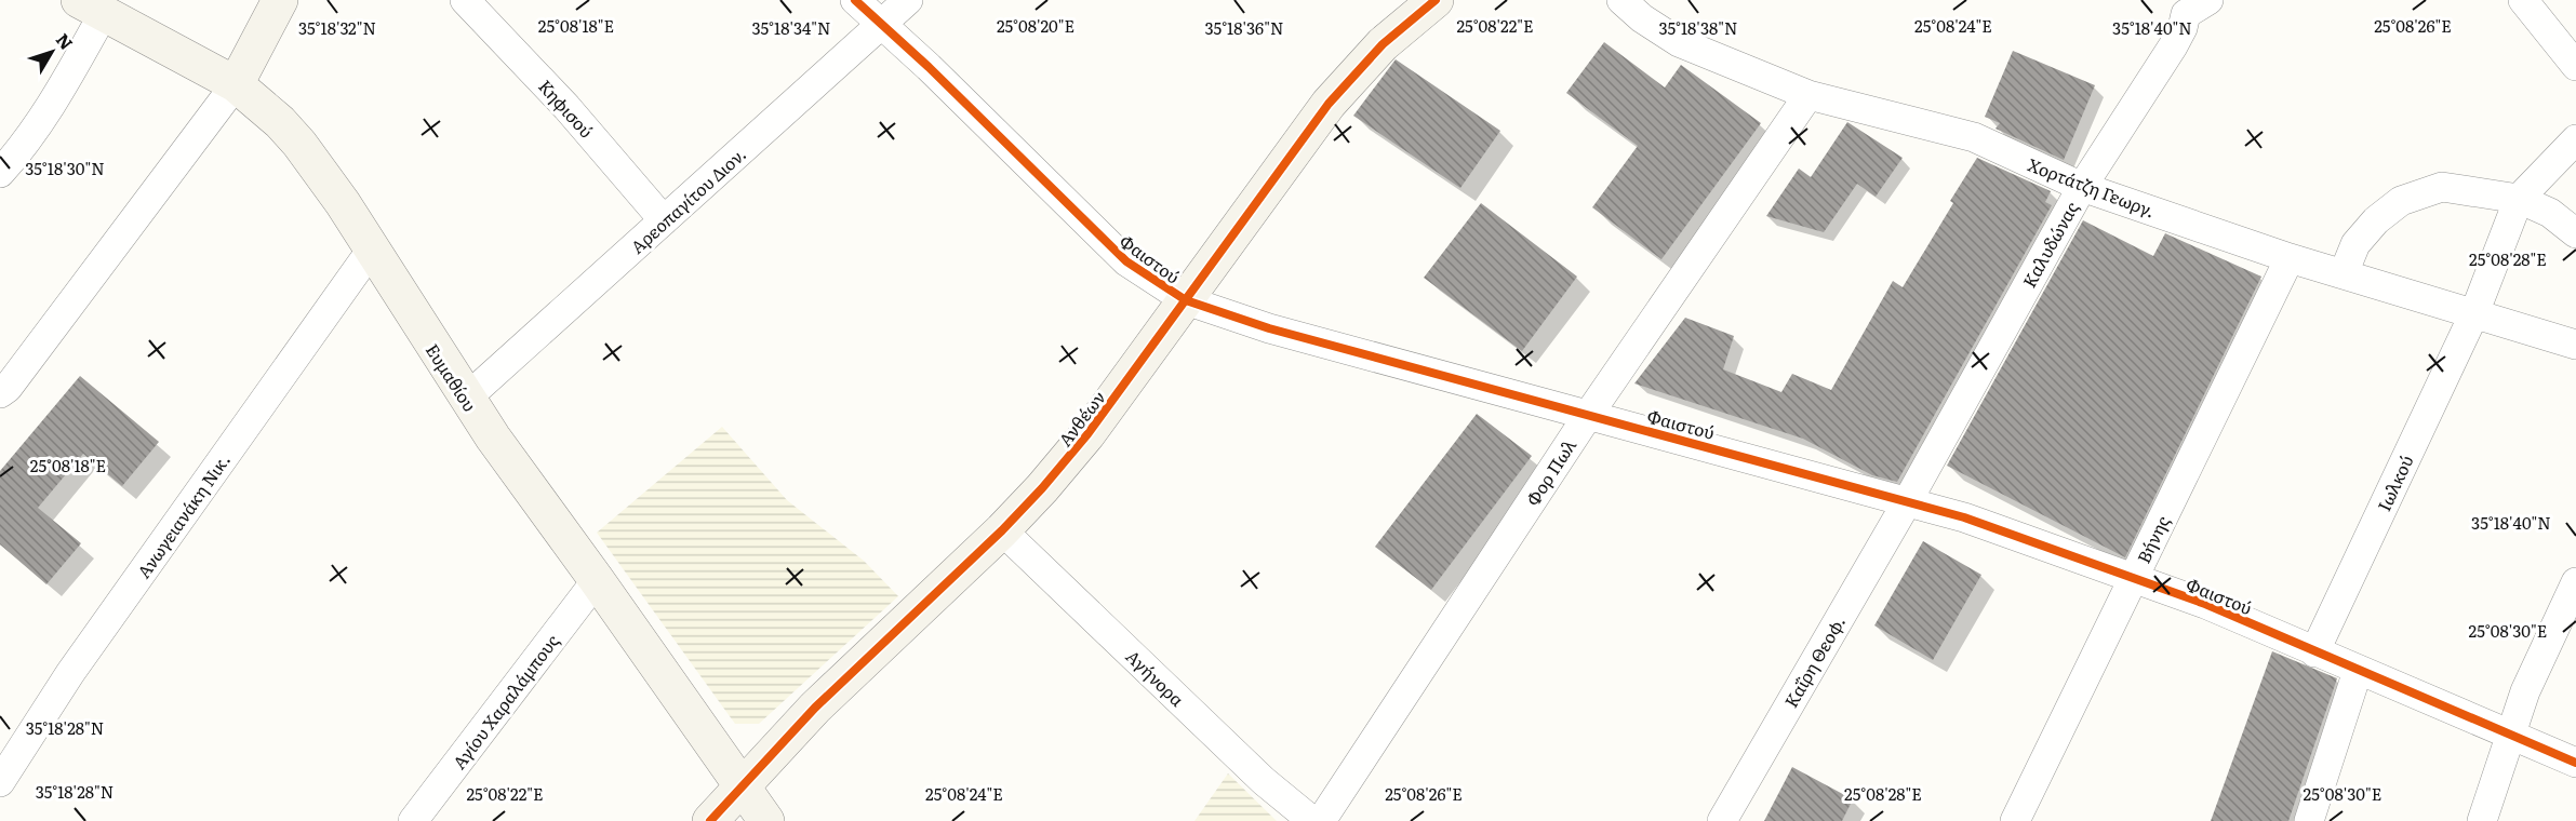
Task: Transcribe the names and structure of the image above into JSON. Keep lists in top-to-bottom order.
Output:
{
  "streets": {
    "street": [
      "Κηφισού",
      "Χορτάτζη Γεωργ.",
      "Αρεοπαγίτου Διον.",
      "Καλυδώνας",
      "Φαιστού",
      "Ευμαθίου",
      "Ανθέων",
      "Φορ Πωλ",
      "Ιωλκού",
      "Ανωγειανάκη Νικ.",
      "Βήνης",
      "Καΐρη Θεοφ.",
      "Αγήνορα",
      "Αγίου Χαραλάμπους"
    ]
  },
  "crossings": [
    ["Κηφισού", "Αρεοπαγίτου Διον."],
    ["Χορτάτζη Γεωργ.", "Καλυδώνας"],
    ["Χορτάτζη Γεωργ.", "Φορ Πωλ"],
    ["Χορτάτζη Γεωργ.", "Ιωλκού"],
    ["Χορτάτζη Γεωργ.", "Βήνης"],
    ["Αρεοπαγίτου Διον.", "Φαιστού"],
    ["Αρεοπαγίτου Διον.", "Ευμαθίου"],
    ["Καλυδώνας", "Φαιστού"],
    ["Καλυδώνας", "Καΐρη Θεοφ."],
    ["Φαιστού", "Ανθέων"],
    ["Φαιστού", "Φορ Πωλ"],
    ["Φαιστού", "Ιωλκού"],
    ["Φαιστού", "Βήνης"],
    ["Φαιστού", "Καΐρη Θεοφ."],
    ["Ευμαθίου", "Ανθέων"],
    ["Ευμαθίου", "Ανωγειανάκη Νικ."],
    ["Ευμαθίου", "Αγίου Χαραλάμπους"],
    ["Ανθέων", "Αγήνορα"]
  ],
  "north": "top right",
  "coordinates": [
    "25°08'18\"E",
    "25°08'24\"E",
    "25°08'20\"E",
    "25°08'22\"E",
    "25°08'26\"E",
    "35°18'32\"N",
    "35°18'36\"N",
    "35°18'40\"N",
    "35°18'34\"N",
    "35°18'38\"N",
    "35°18'30\"N",
    "25°08'28\"E",
    "25°08'30\"E",
    "35°18'28\"N"
  ]
}
